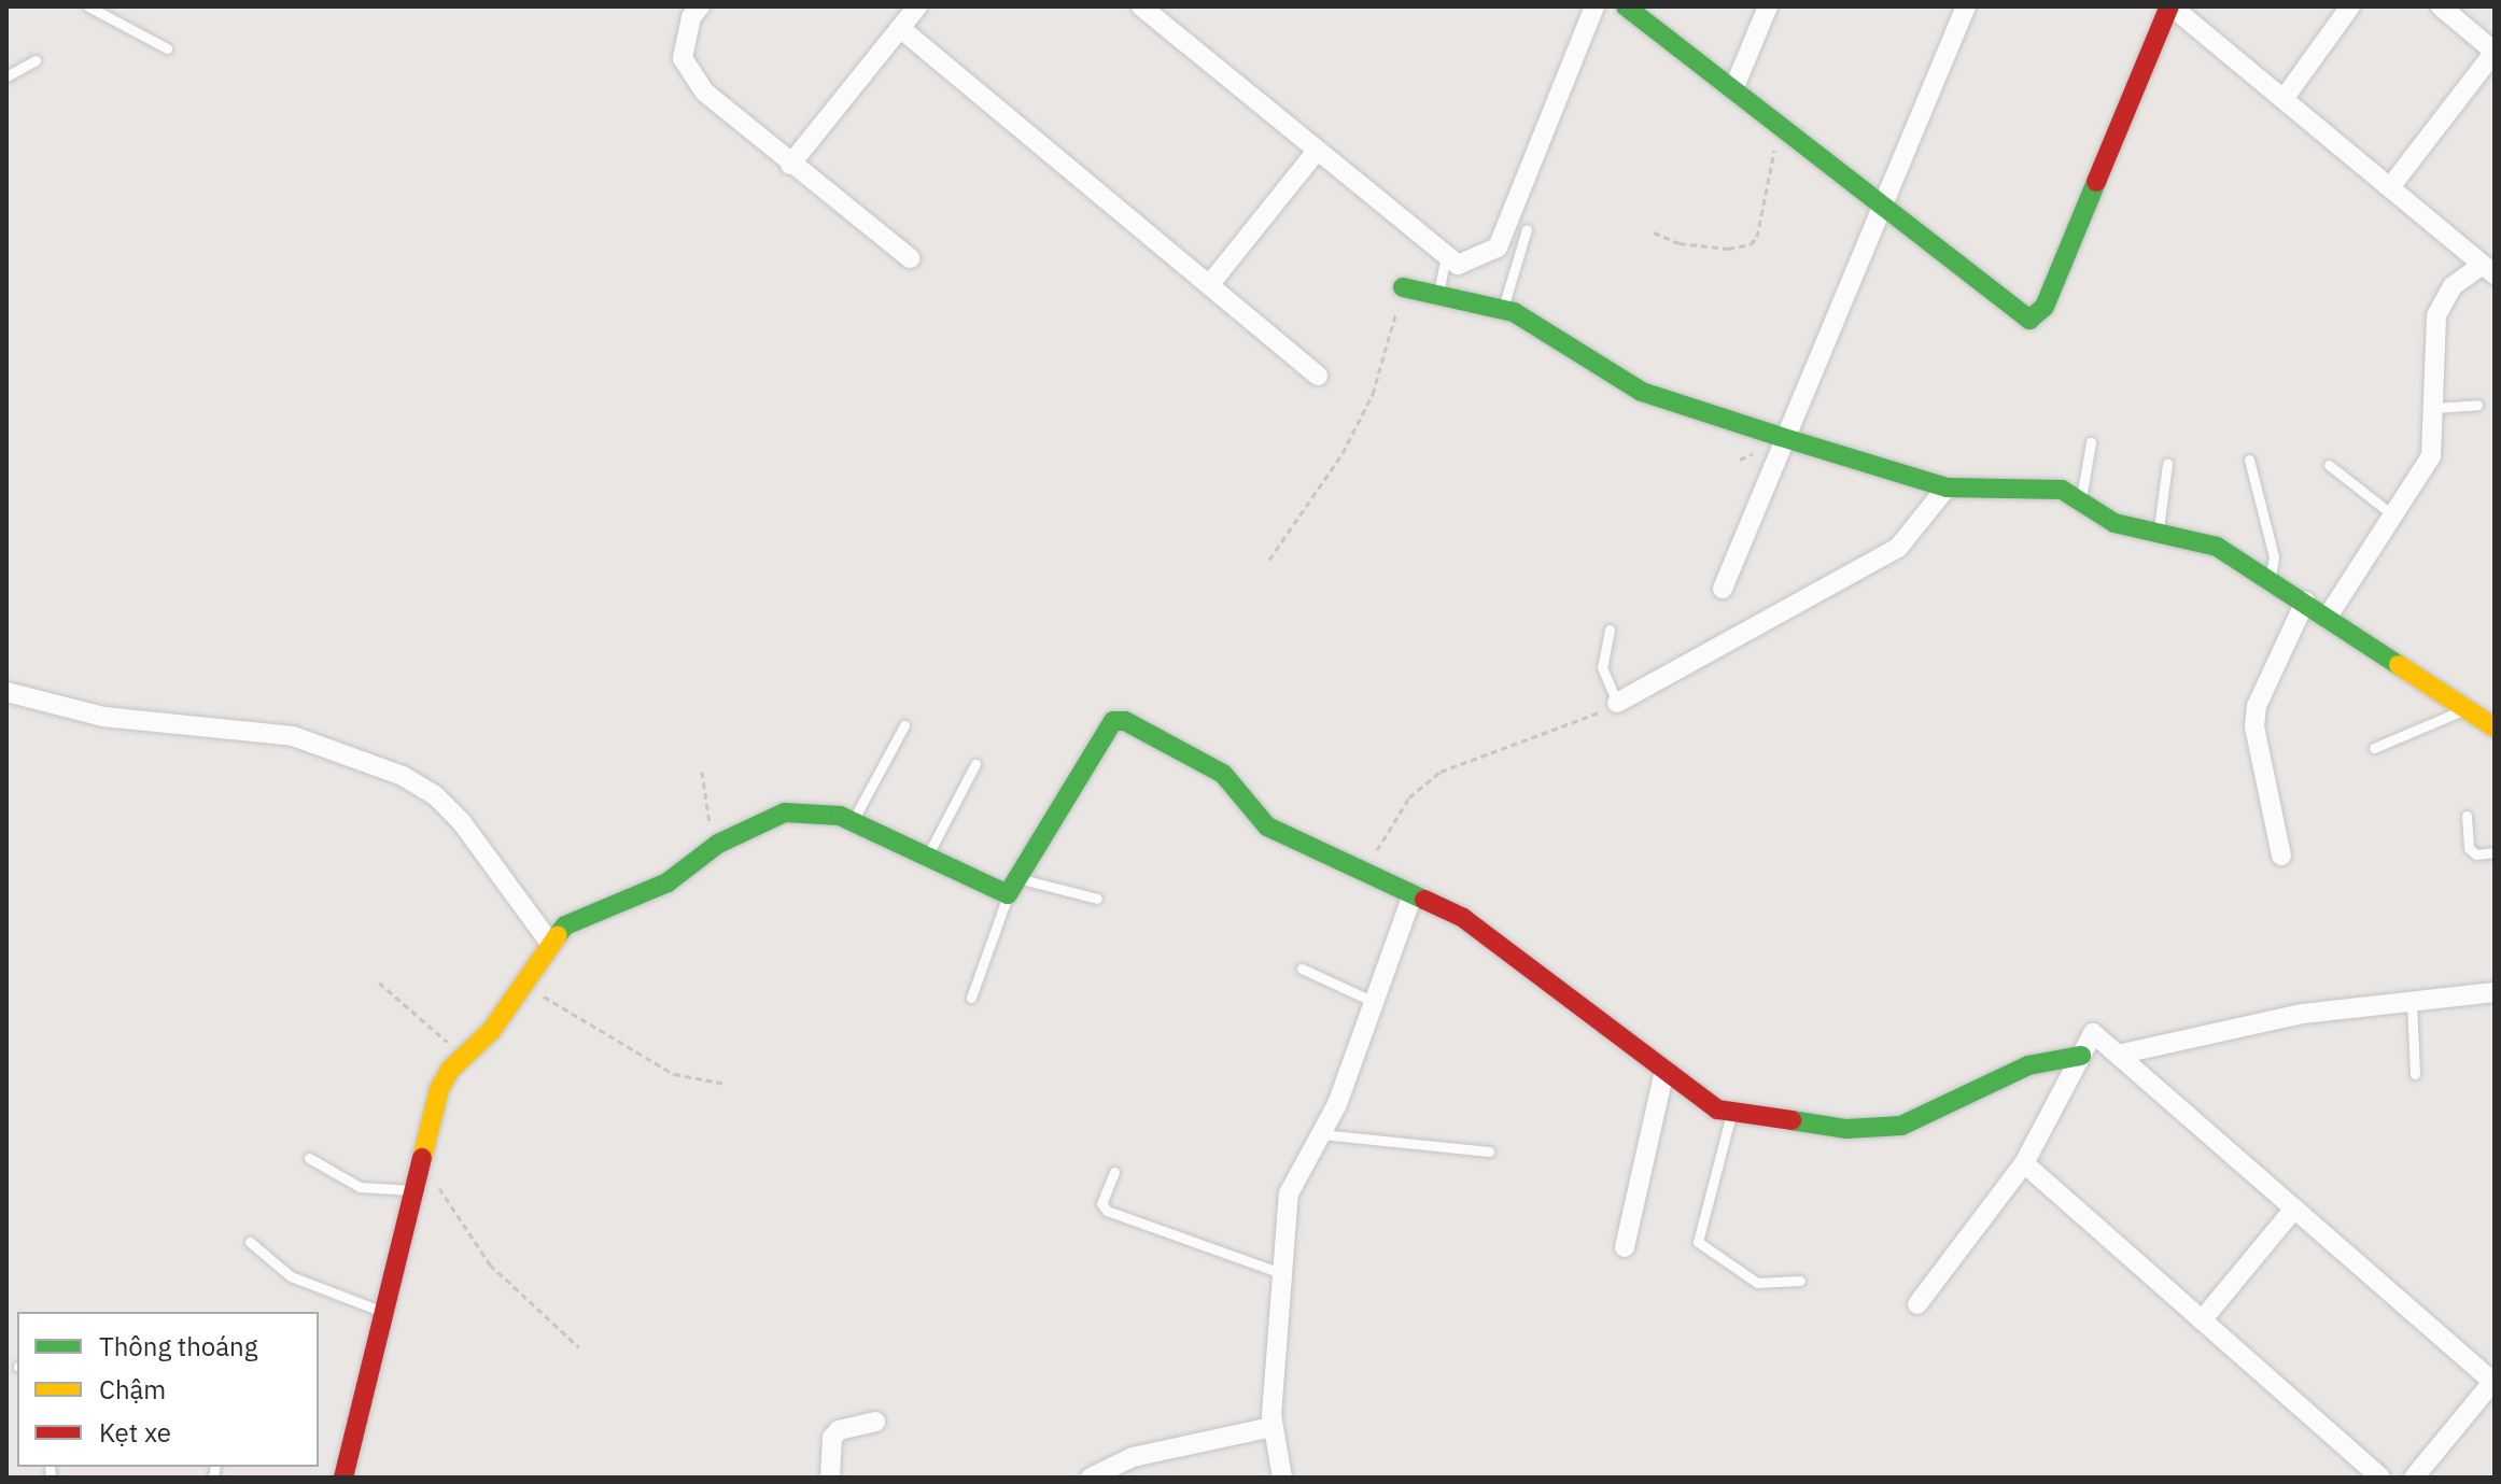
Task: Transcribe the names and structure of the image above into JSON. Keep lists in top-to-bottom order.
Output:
{
  "legend": ["Thông thoáng", "Chậm", "Kẹt xe"]
}
